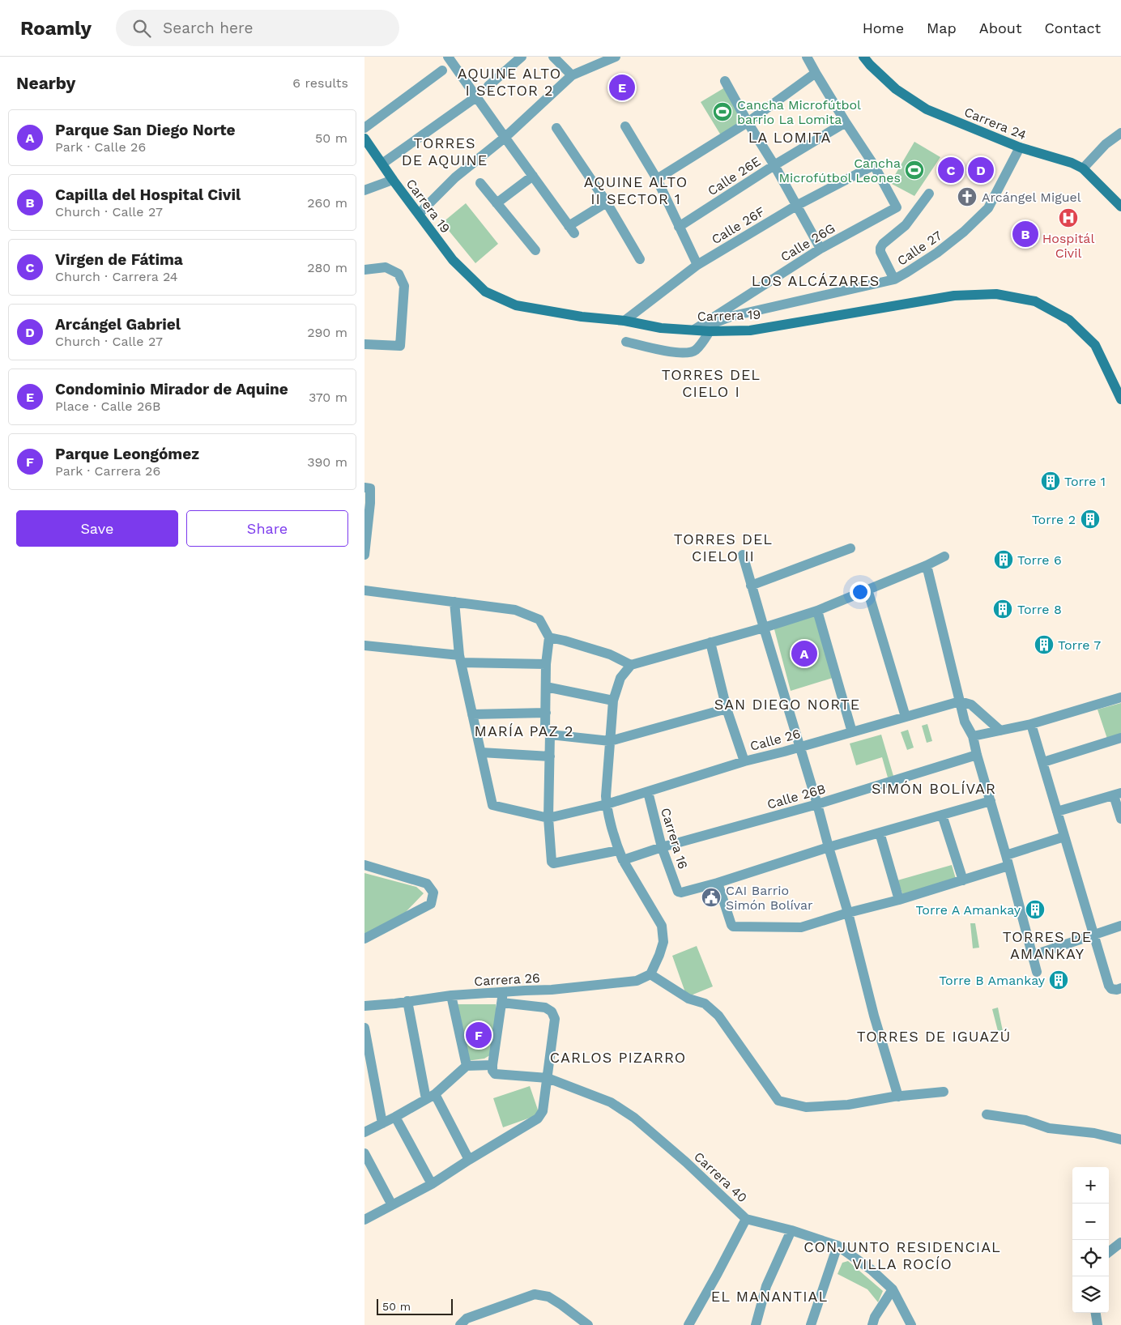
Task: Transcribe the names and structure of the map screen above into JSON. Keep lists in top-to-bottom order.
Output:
{
  "streets": {
    "street": [
      "Carrera 24",
      "Calle 26E",
      "Carrera 19",
      "Calle 26F",
      "Calle 26G",
      "Calle 27",
      "Calle 26",
      "Calle 26B",
      "Carrera 16",
      "Carrera 26",
      "Carrera 40"
    ]
  },
  "crossings": [
    ["Carrera 24", "Calle 27"],
    ["Carrera 19", "Calle 26F"],
    ["Carrera 19", "Calle 26G"],
    ["Carrera 19", "Calle 27"],
    ["Calle 26F", "Calle 26G"],
    ["Calle 26G", "Calle 27"],
    ["Calle 26", "Carrera 16"],
    ["Calle 26B", "Carrera 16"]
  ],
  "districts": [
    "AQUINE ALTO I SECTOR 2",
    "LA LOMITA",
    "TORRES DE AQUINE",
    "AQUINE ALTO II SECTOR 1",
    "LOS ALCÁZARES",
    "TORRES DEL CIELO I",
    "TORRES DEL CIELO II",
    "SAN DIEGO NORTE",
    "MARÍA PAZ 2",
    "SIMÓN BOLÍVAR",
    "TORRES DE AMANKAY",
    "TORRES DE IGUAZÚ",
    "CARLOS PIZARRO",
    "CONJUNTO RESIDENCIAL VILLA ROCÍO",
    "EL MANANTIAL"
  ],
  "places": {
    "sports": ["Cancha Microfútbol barrio La Lomita", "Cancha Microfútbol Leones"],
    "church": ["Arcángel Miguel"],
    "hospital": ["Hospitál Civil"],
    "building": [
      "Torre 1",
      "Torre 2",
      "Torre 6",
      "Torre 8",
      "Torre 7",
      "Torre A Amankay",
      "Torre B Amankay"
    ],
    "public building": ["CAI Barrio Simón Bolívar"]
  },
  "scale_bar": "50 m",
  "page": {
    "header": "Roamly",
    "search": "Search here",
    "nav": [
      "Home",
      "Map",
      "About",
      "Contact"
    ],
    "heading": ["Nearby", "6 results"],
    "pins": [
      "E",
      "C",
      "D",
      "B",
      "A",
      "F"
    ],
    "list": [
      {
        "mark": "A",
        "name": "Parque San Diego Norte",
        "note": "Park · Calle 26",
        "value": "50 m"
      },
      {
        "mark": "B",
        "name": "Capilla del Hospital Civil",
        "note": "Church · Calle 27",
        "value": "260 m"
      },
      {
        "mark": "C",
        "name": "Virgen de Fátima",
        "note": "Church · Carrera 24",
        "value": "280 m"
      },
      {
        "mark": "D",
        "name": "Arcángel Gabriel",
        "note": "Church · Calle 27",
        "value": "290 m"
      },
      {
        "mark": "E",
        "name": "Condominio Mirador de Aquine",
        "note": "Place · Calle 26B",
        "value": "370 m"
      },
      {
        "mark": "F",
        "name": "Parque Leongómez",
        "note": "Park · Carrera 26",
        "value": "390 m"
      }
    ],
    "buttons": ["Save", "Share"],
    "map_buttons": ["+", "−"],
    "scale": "50 m"
  }
}
